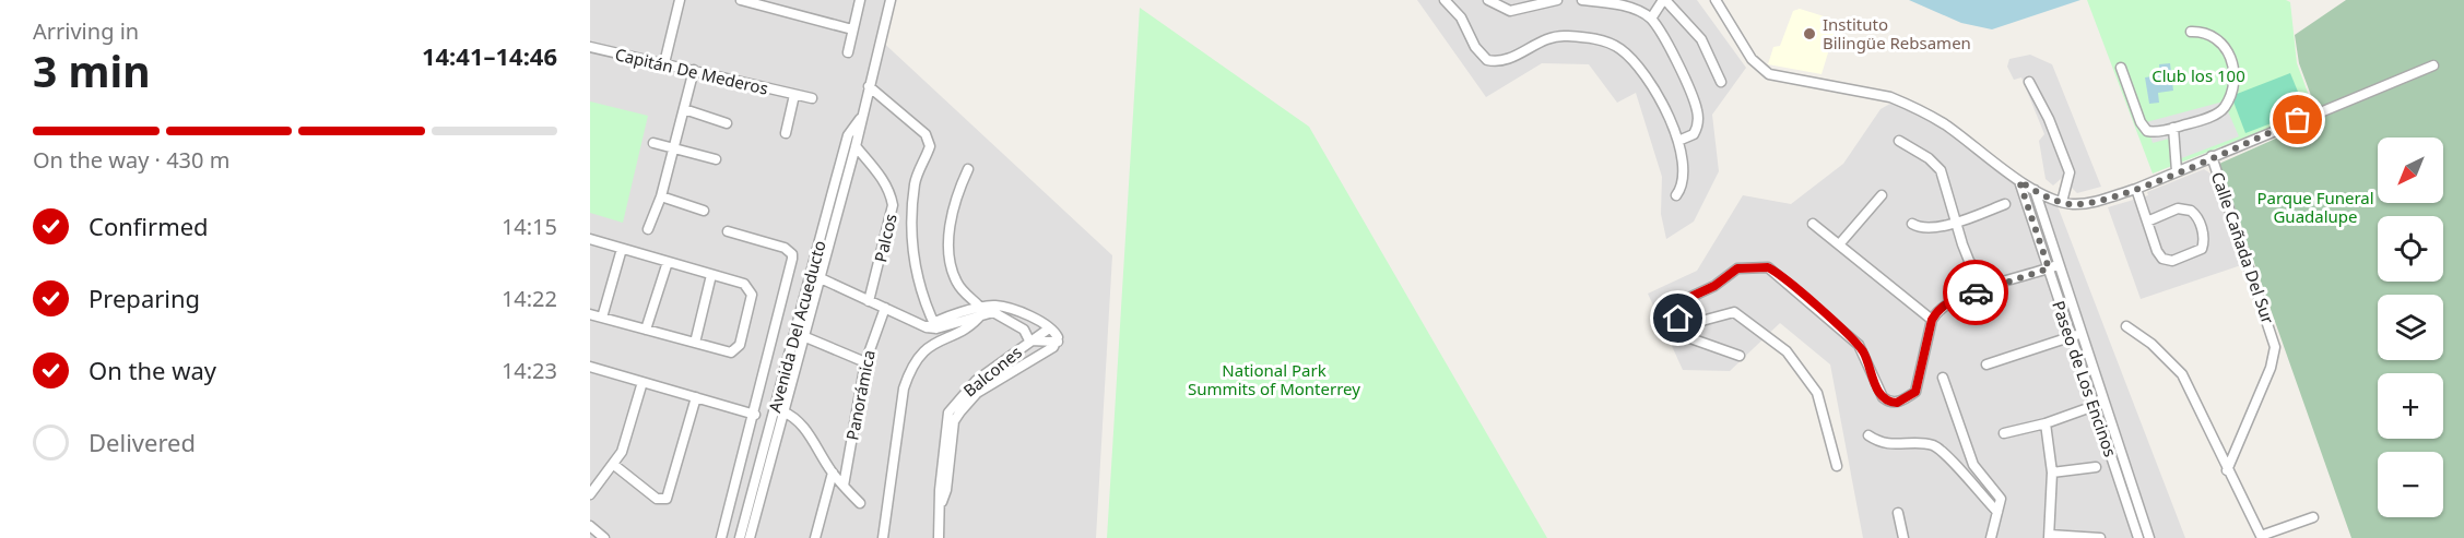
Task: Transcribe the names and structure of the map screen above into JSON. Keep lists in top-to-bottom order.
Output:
{
  "streets": {
    "street": [
      "Capitán De Mederos",
      "Palcos",
      "Calle Cañada Del Sur",
      "Avenida Del Acueducto",
      "Balcones",
      "Paseo de Los Encinos",
      "Panorámica"
    ]
  },
  "crossings": [
    ["Palcos", "Avenida Del Acueducto"]
  ],
  "parks": ["Club los 100", "Parque Funeral Guadalupe", "National Park Summits of Monterrey"],
  "places": ["Instituto Bilingüe Rebsamen"],
  "north": "bottom left",
  "page": {
    "heading": ["3 min", "Arriving in", "14:41–14:46"],
    "bar": "On the way · 430 m",
    "map_buttons": ["+", "−"],
    "list": [
      ["Confirmed", "14:15"],
      ["Preparing", "14:22"],
      ["On the way", "14:23"],
      "Delivered"
    ]
  }
}
